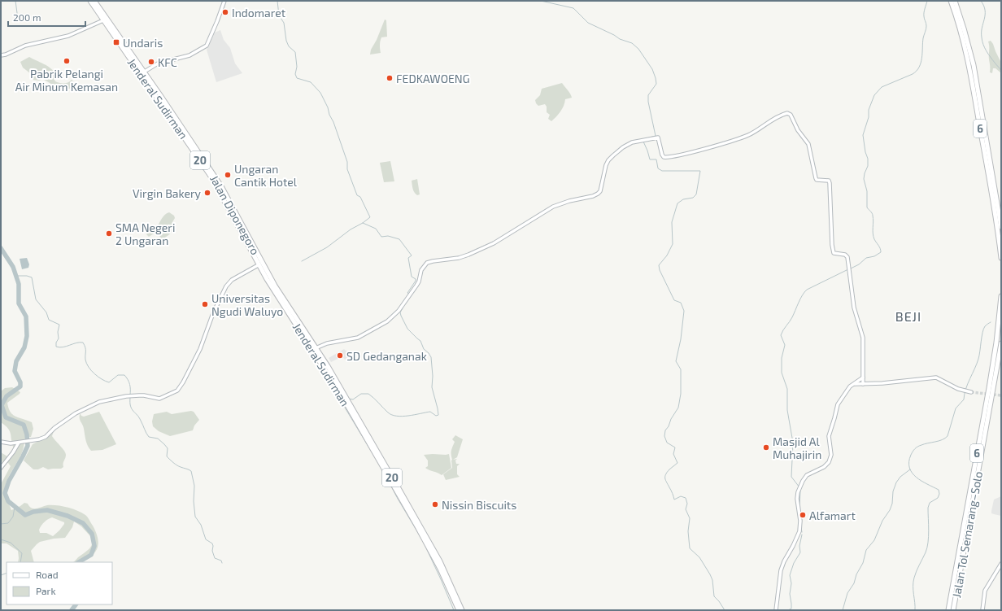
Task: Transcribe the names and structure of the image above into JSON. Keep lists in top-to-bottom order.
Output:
{
  "streets": {
    "highway": [
      "Jenderal Sudirman",
      "6",
      "20",
      "Jalan Diponegoro",
      "Jalan Tol Semarang–Solo"
    ]
  },
  "crossings": [
    ["Jenderal Sudirman", "20"],
    ["Jenderal Sudirman", "Jalan Diponegoro"]
  ],
  "districts": ["BEJI"],
  "places": {
    "other": [
      "Indomaret",
      "Pabrik Pelangi Air Minum Kemasan",
      "KFC",
      "FEDKAWOENG",
      "Ungaran Cantik Hotel",
      "Virgin Bakery",
      "SMA Negeri 2 Ungaran",
      "Universitas Ngudi Waluyo",
      "SD Gedanganak",
      "Masjid Al Muhajirin",
      "Nissin Biscuits",
      "Alfamart"
    ],
    "transit": ["Undaris"]
  },
  "legend": ["Road", "Park"],
  "scale_bar": "200 m"
}
